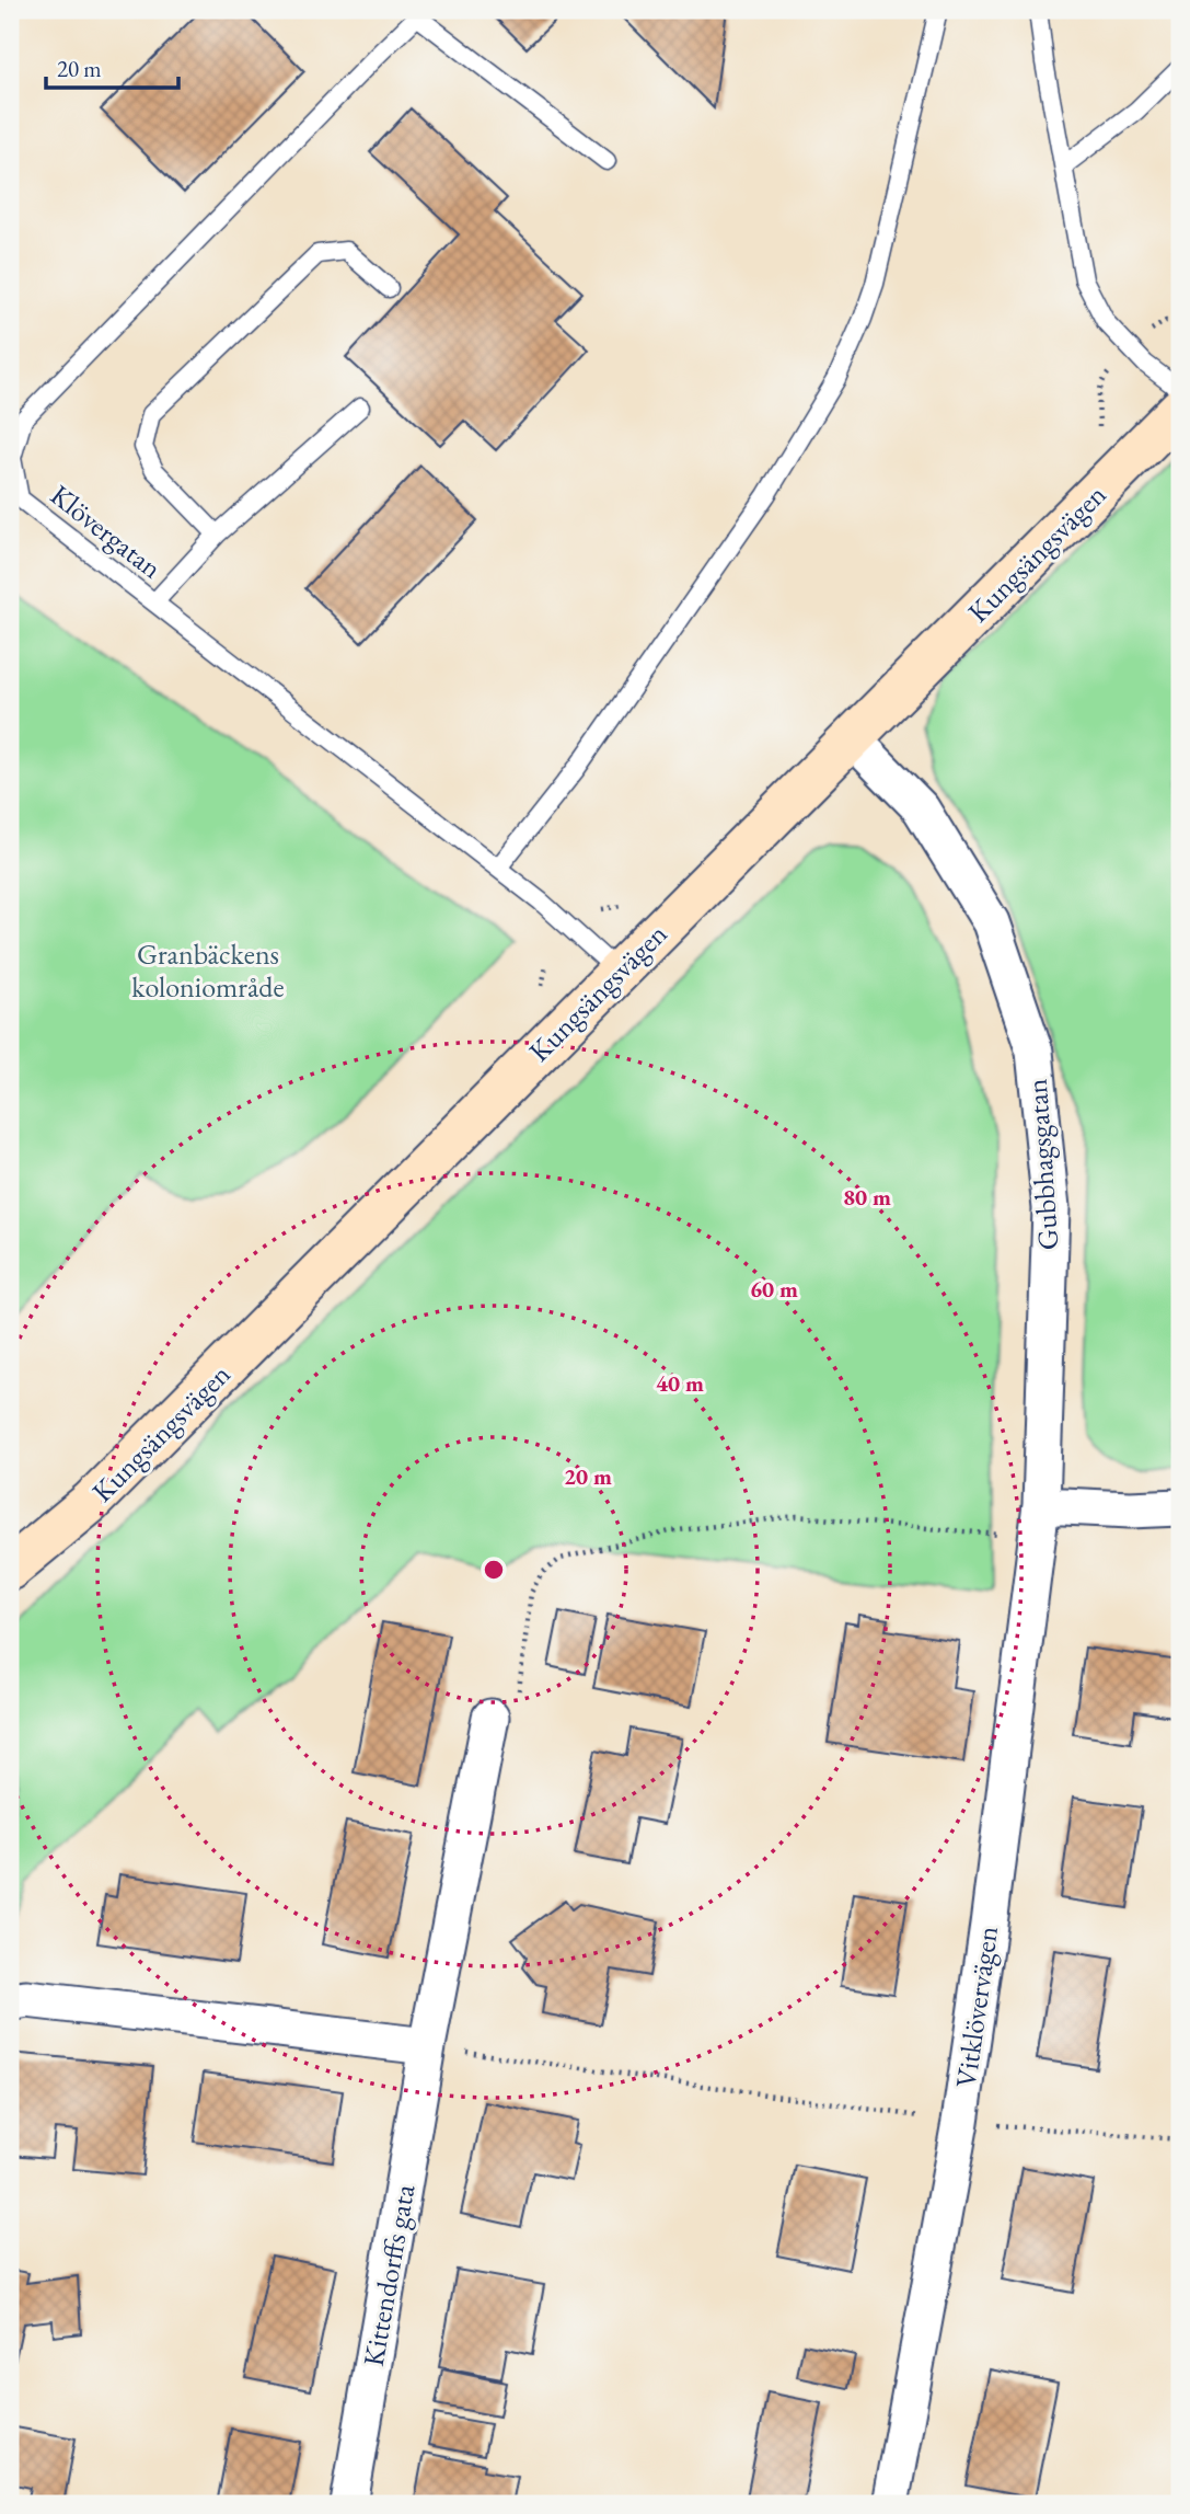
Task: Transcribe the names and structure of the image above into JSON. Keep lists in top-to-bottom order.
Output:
{
  "streets": {
    "street": [
      "Kungsängsvägen",
      "Gubbhagsgatan",
      "Vitklövervägen",
      "Kittendorffs gata"
    ],
    "lane": ["Klövergatan"]
  },
  "crossings": [
    ["Klövergatan", "Kungsängsvägen"],
    ["Kungsängsvägen", "Gubbhagsgatan"],
    ["Gubbhagsgatan", "Vitklövervägen"]
  ],
  "parks": ["Granbäckens koloniområde"],
  "scale_bar": "20 m",
  "rings": [
    "80 m",
    "60 m",
    "40 m",
    "20 m"
  ]
}
